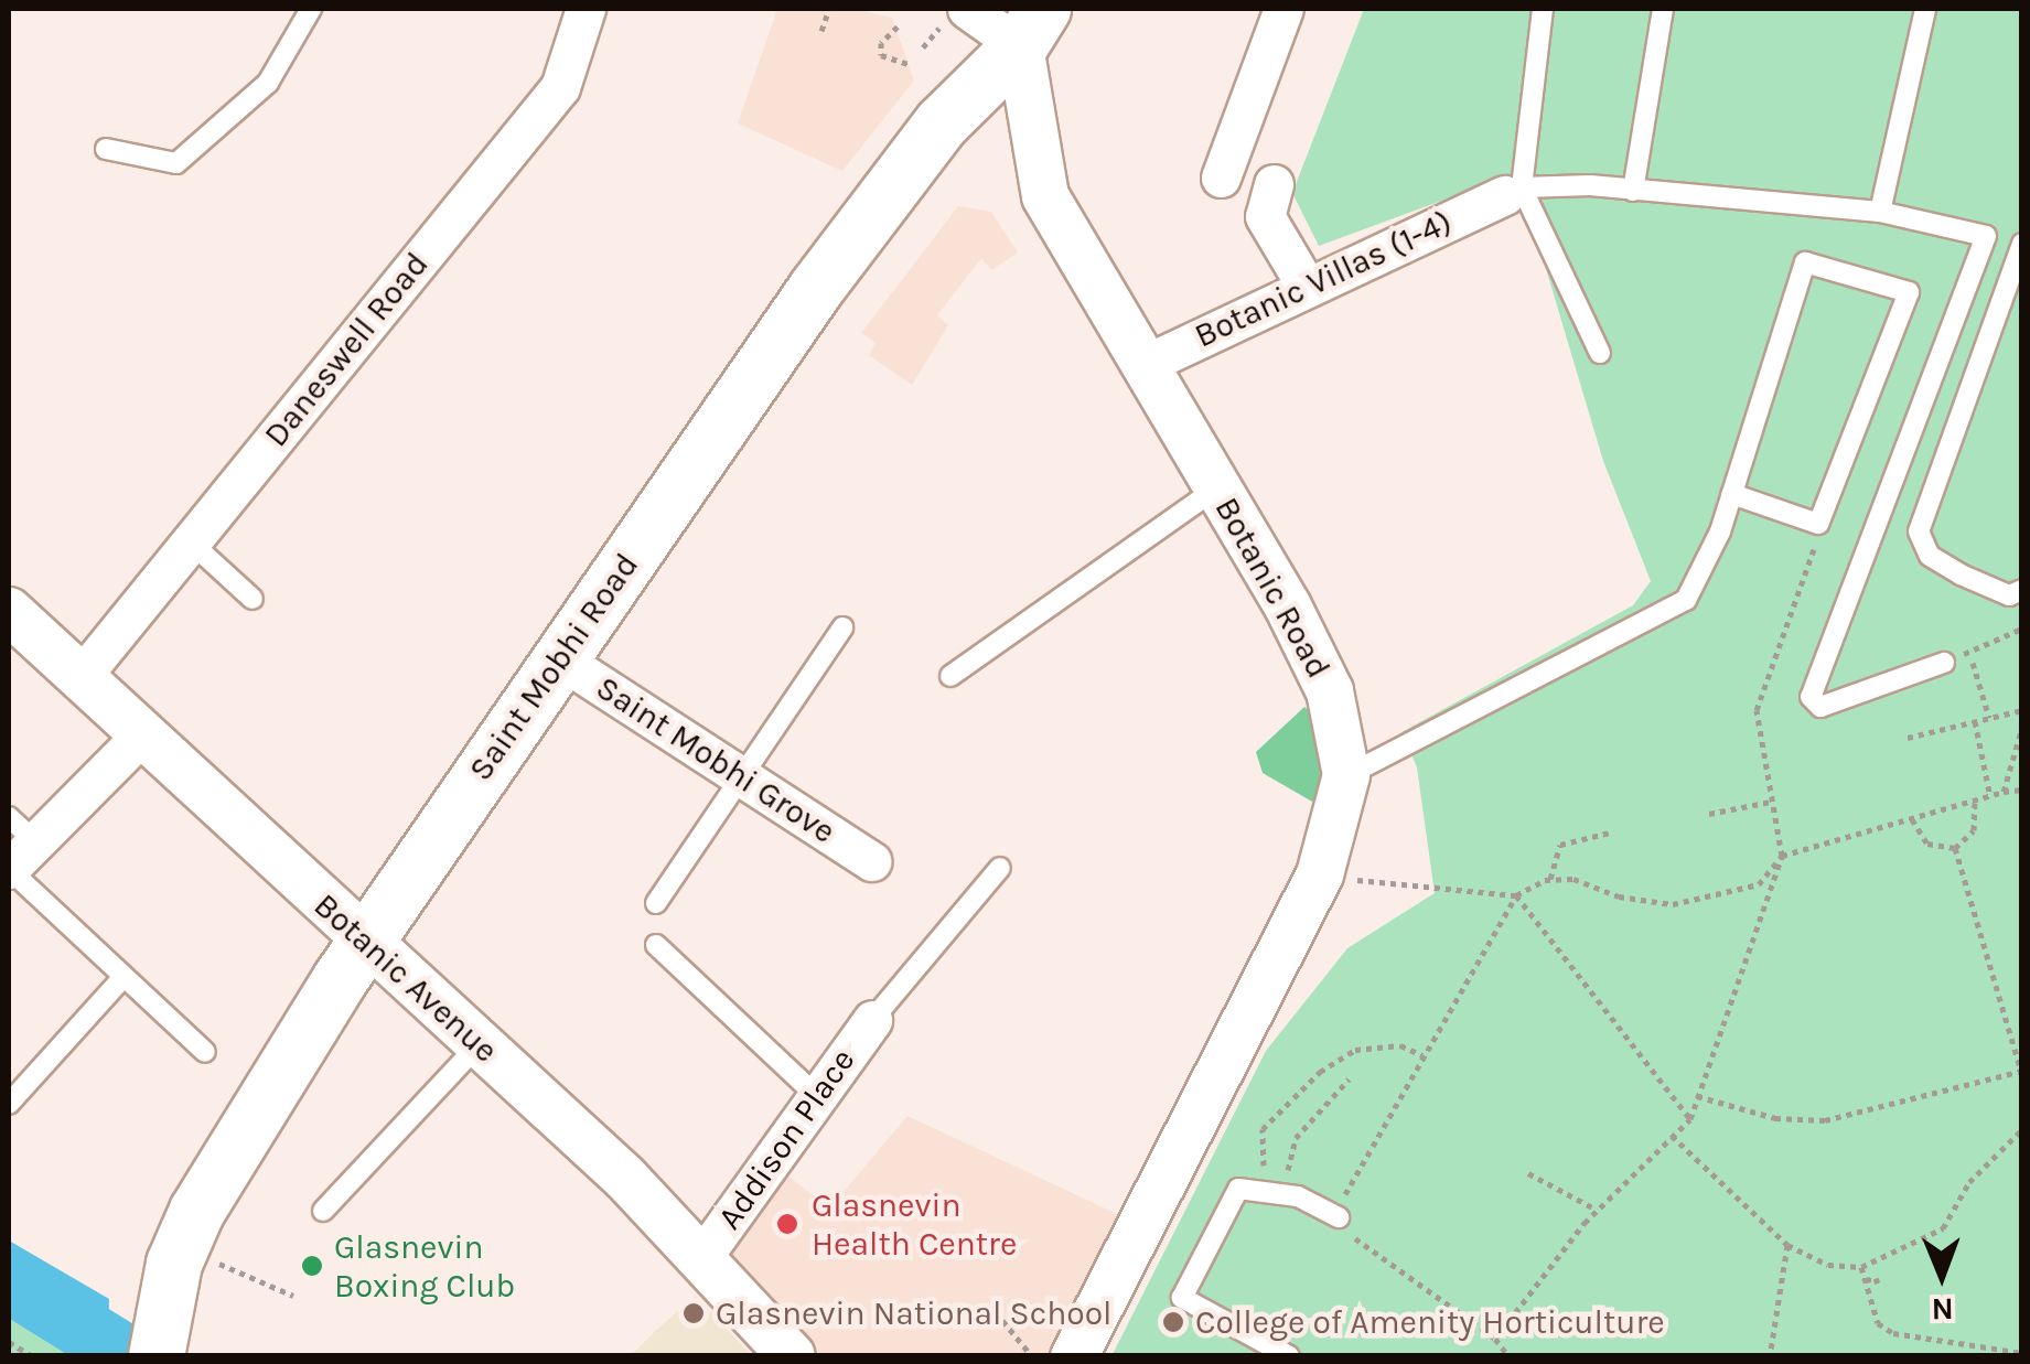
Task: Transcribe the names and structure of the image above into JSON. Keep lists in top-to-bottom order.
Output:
{
  "streets": {
    "main road": ["Saint Mobhi Road"],
    "street": [
      "Botanic Villas (1-4)",
      "Daneswell Road",
      "Botanic Road",
      "Saint Mobhi Grove",
      "Botanic Avenue",
      "Addison Place"
    ]
  },
  "crossings": [
    ["Botanic Villas (1-4)", "Botanic Road"],
    ["Daneswell Road", "Botanic Avenue"],
    ["Botanic Road", "Saint Mobhi Road"],
    ["Saint Mobhi Road", "Saint Mobhi Grove"],
    ["Saint Mobhi Road", "Botanic Avenue"],
    ["Botanic Avenue", "Addison Place"]
  ],
  "places": [
    "Glasnevin Health Centre",
    "Glasnevin Boxing Club",
    "Glasnevin National School",
    "College of Amenity Horticulture"
  ],
  "north": "bottom"
}
